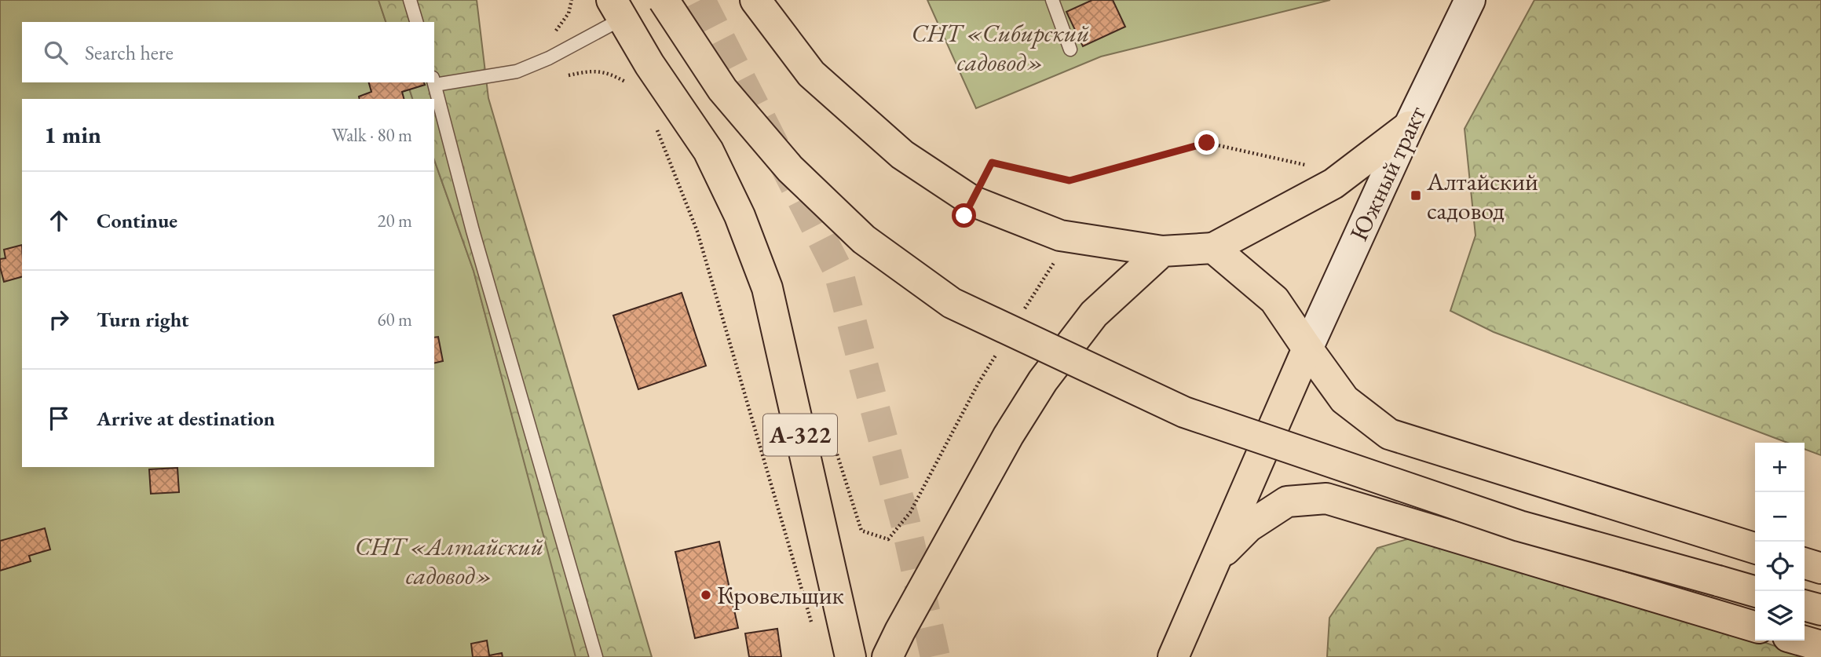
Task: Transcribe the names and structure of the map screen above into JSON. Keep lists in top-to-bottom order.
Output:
{
  "streets": {
    "highway": ["А-322"],
    "main road": ["Южный тракт"]
  },
  "parks": ["СНТ «Сибирский садовод»", "СНТ «Алтайский садовод»"],
  "places": {
    "transit": ["Алтайский садовод"],
    "other": ["Кровельщик"]
  },
  "page": {
    "search": "Search here",
    "heading": ["1 min", "Walk · 80 m"],
    "list": [
      ["Continue", "20 m"],
      ["Turn right", "60 m"],
      "Arrive at destination"
    ],
    "map_buttons": ["+", "−"]
  }
}
